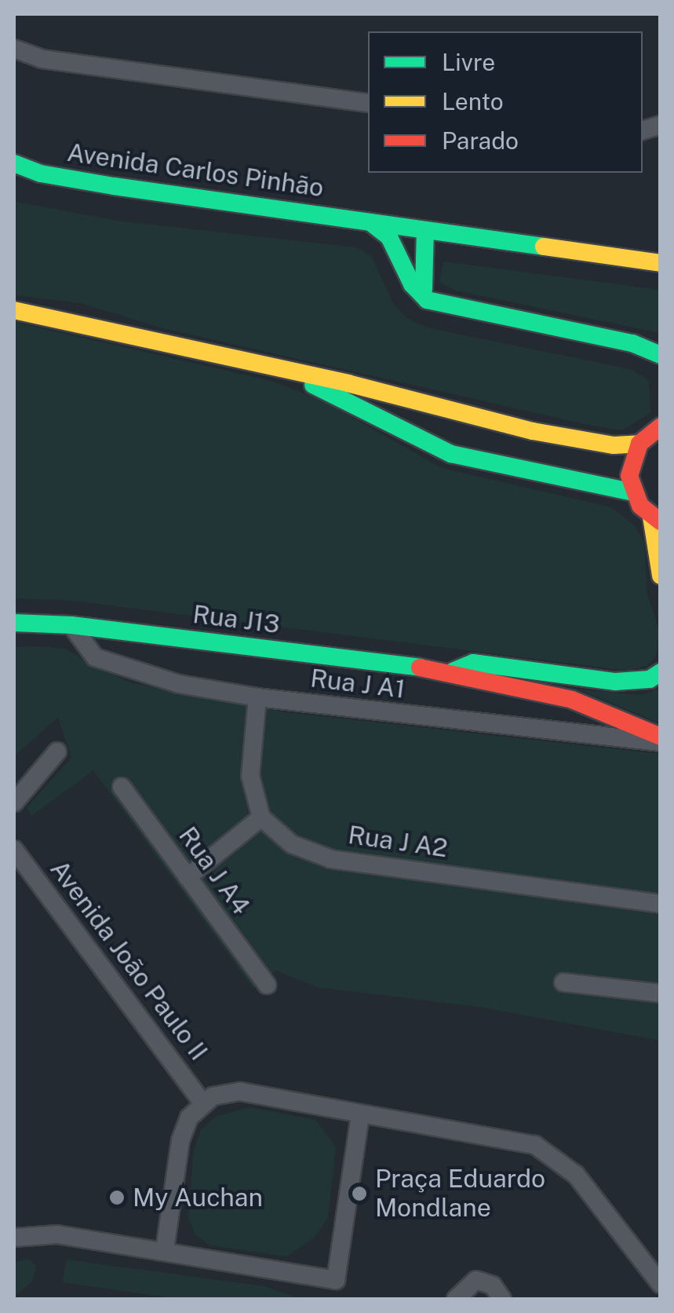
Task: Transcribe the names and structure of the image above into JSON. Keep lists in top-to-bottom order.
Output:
{
  "streets": {
    "main road": ["Avenida Carlos Pinhão", "Rua J13"],
    "street": [
      "Rua J A1",
      "Rua J A2",
      "Rua J A4",
      "Avenida João Paulo II"
    ]
  },
  "crossings": [
    ["Rua J13", "Rua J A1"]
  ],
  "places": ["Praça Eduardo Mondlane", "My Auchan"],
  "legend": ["Livre", "Lento", "Parado"]
}
